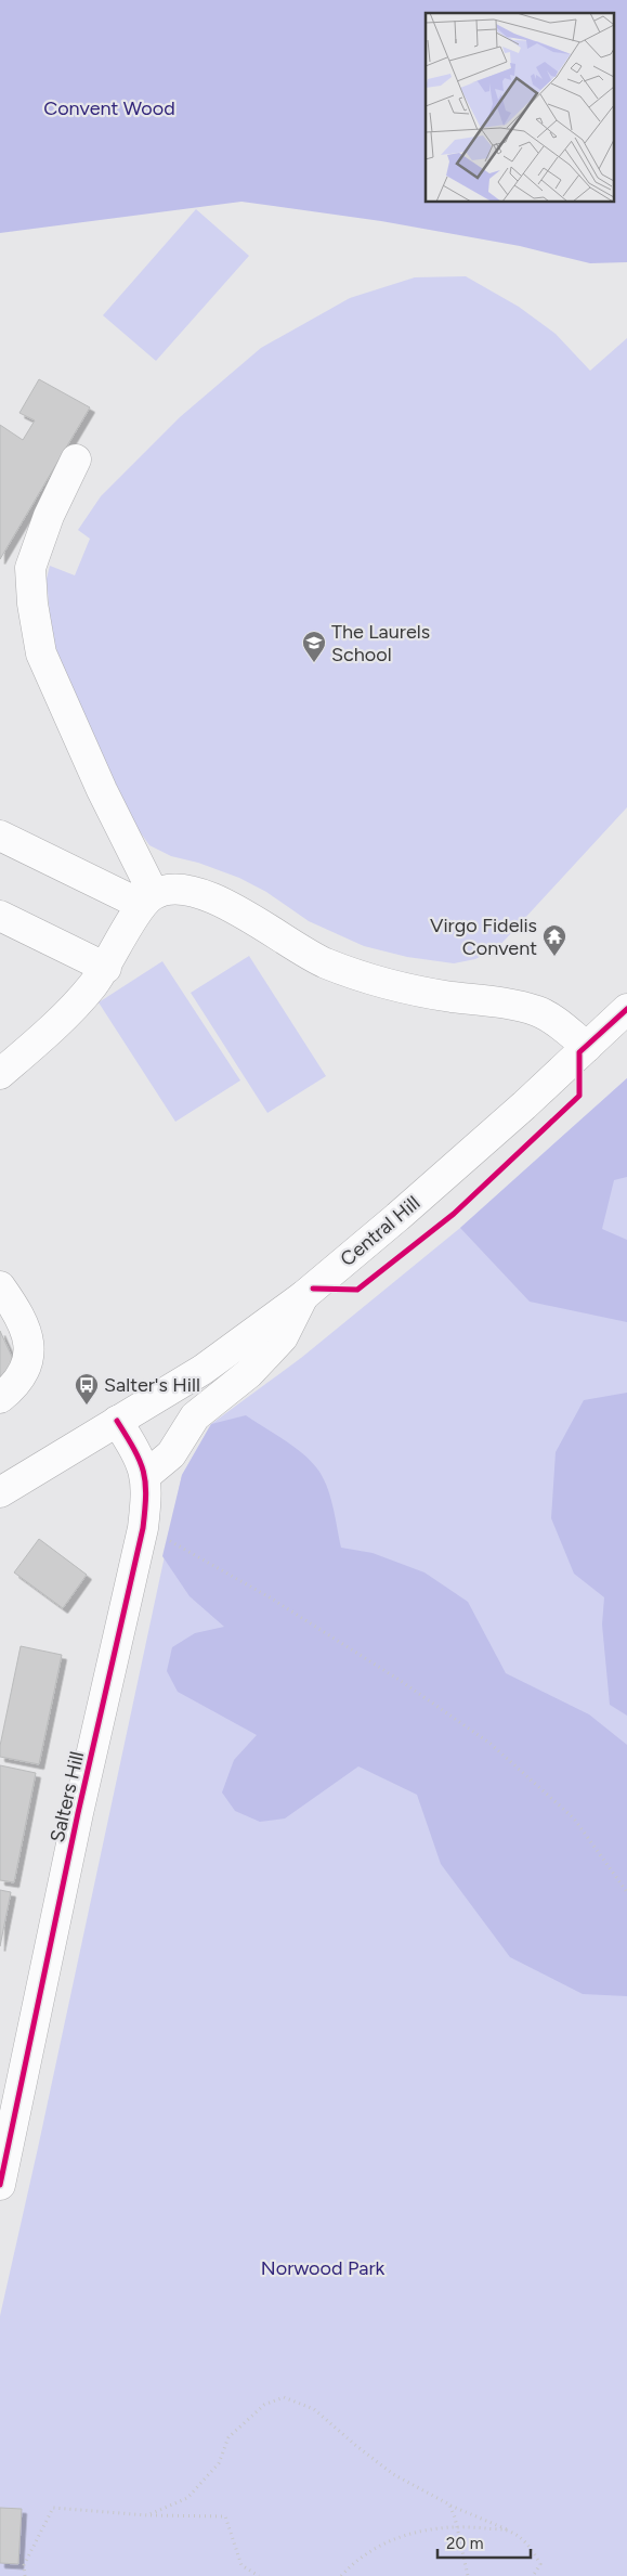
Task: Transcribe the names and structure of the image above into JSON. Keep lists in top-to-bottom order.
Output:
{
  "streets": {
    "street": ["Central Hill", "Salters Hill"]
  },
  "crossings": [
    ["Central Hill", "Salters Hill"]
  ],
  "parks": ["Convent Wood", "Norwood Park"],
  "places": {
    "school or university": ["The Laurels School"],
    "temple": ["Virgo Fidelis Convent"],
    "bus stop": ["Salter's Hill"]
  },
  "scale_bar": "20 m"
}
